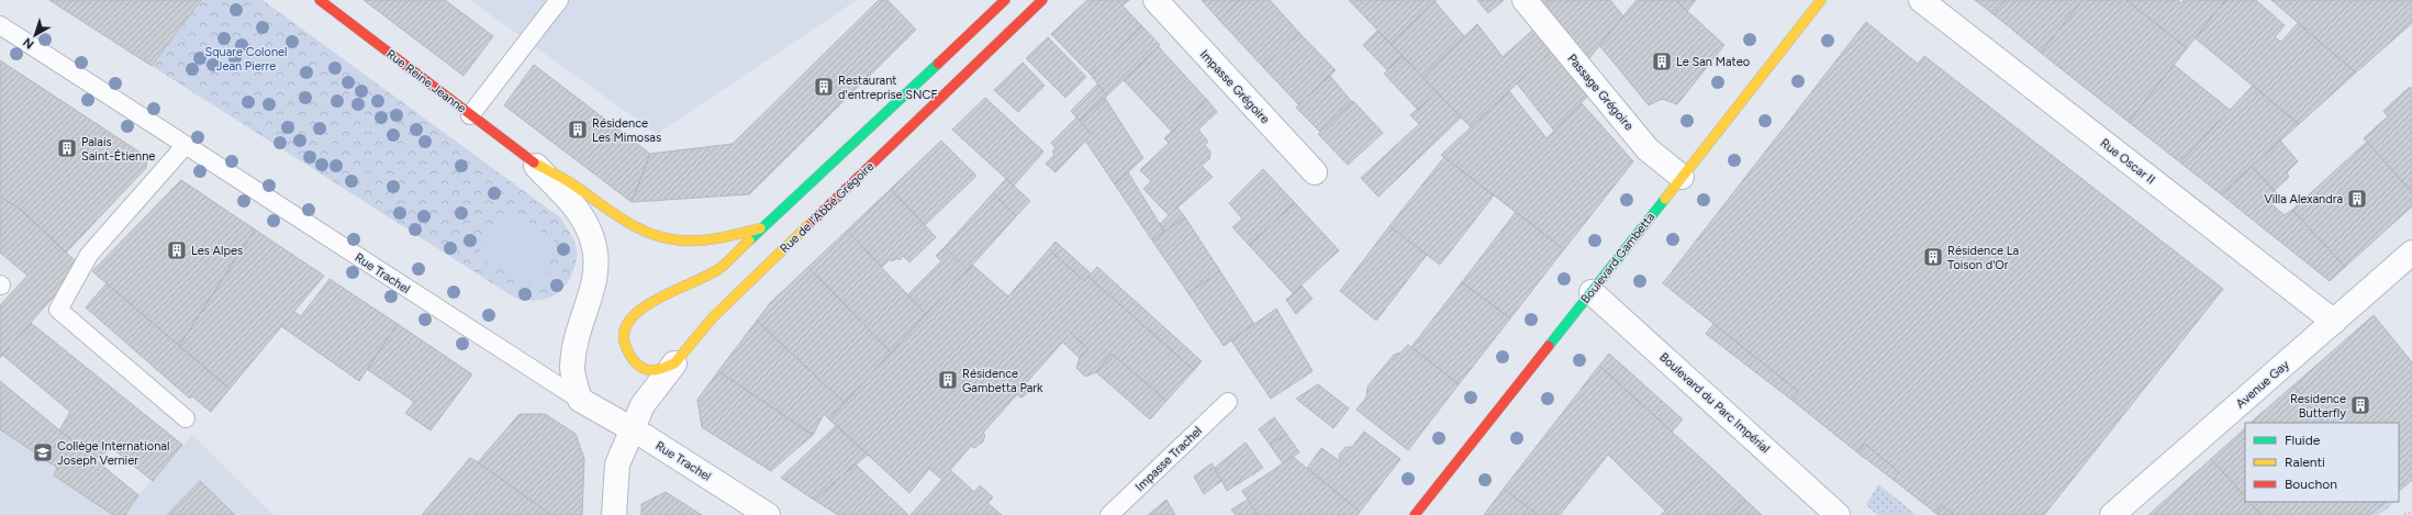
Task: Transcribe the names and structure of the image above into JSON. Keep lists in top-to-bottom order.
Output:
{
  "streets": {
    "main road": ["Rue Reine Jeanne", "Rue de l'Abbé Grégoire", "Boulevard Gambetta"],
    "street": [
      "Impasse Grégoire",
      "Passage Grégoire",
      "Rue Oscar II",
      "Rue Trachel",
      "Avenue Gay",
      "Boulevard du Parc Impérial"
    ],
    "lane": ["Impasse Trachel"]
  },
  "crossings": [
    ["Passage Grégoire", "Boulevard Gambetta"],
    ["Rue Oscar II", "Avenue Gay"],
    ["Rue de l'Abbé Grégoire", "Rue Trachel"],
    ["Boulevard Gambetta", "Boulevard du Parc Impérial"]
  ],
  "parks": ["Square Colonel Jean Pierre"],
  "places": {
    "building": [
      "Le San Mateo",
      "Restaurant d'entreprise SNCF",
      "Résidence Les Mimosas",
      "Palais Saint-Étienne",
      "Villa Alexandra",
      "Les Alpes",
      "Résidence La Toison d'Or",
      "Résidence Gambetta Park",
      "Residence Butterfly"
    ],
    "school or university": ["Collège International Joseph Vernier"]
  },
  "legend": ["Fluide", "Ralenti", "Bouchon"],
  "north": "bottom left"
}
